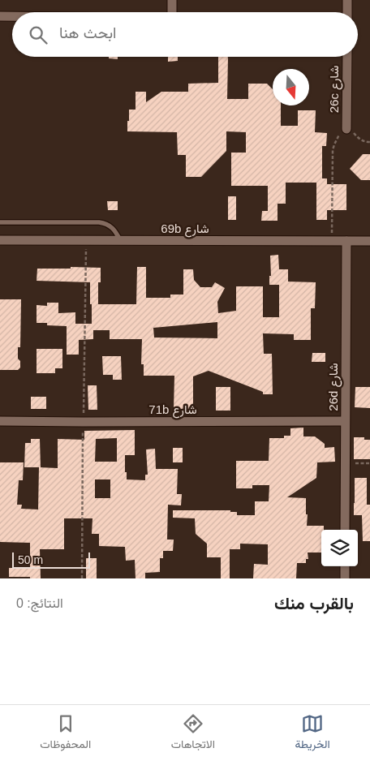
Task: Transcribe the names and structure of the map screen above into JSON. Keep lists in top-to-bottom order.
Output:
{
  "streets": {
    "street": [
      "26c شارع",
      "69b شارع",
      "26d شارع",
      "71b شارع"
    ]
  },
  "crossings": [
    ["69b شارع", "26d شارع"],
    ["26d شارع", "71b شارع"]
  ],
  "scale_bar": "50 m",
  "north": "bottom",
  "page": {
    "search": "ابحث هنا",
    "scale": "50 m",
    "heading": ["بالقرب منك", "النتائج: 0"],
    "nav": ["الخريطة", "الاتجاهات", "المحفوظات"]
  }
}
